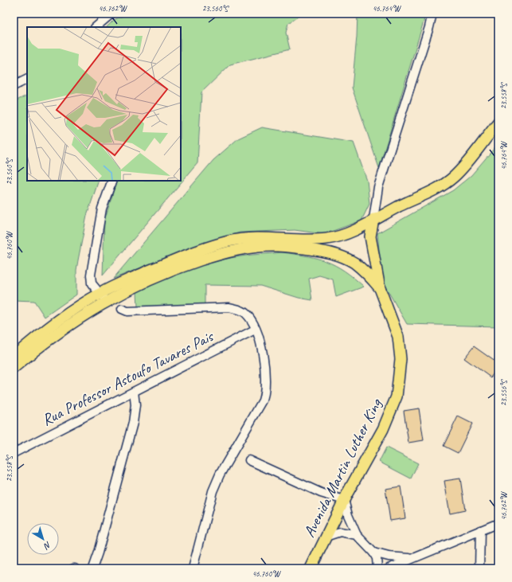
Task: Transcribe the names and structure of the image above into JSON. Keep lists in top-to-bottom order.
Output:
{
  "streets": {
    "main road": ["Avenida Martin Luther King"],
    "street": ["Rua Professor Astoufo Tavares Pais"]
  },
  "north": "bottom right",
  "coordinates": [
    "46.762°W",
    "23.560°S",
    "46.764°W",
    "23.558°S",
    "46.760°W",
    "23.556°S"
  ]
}
